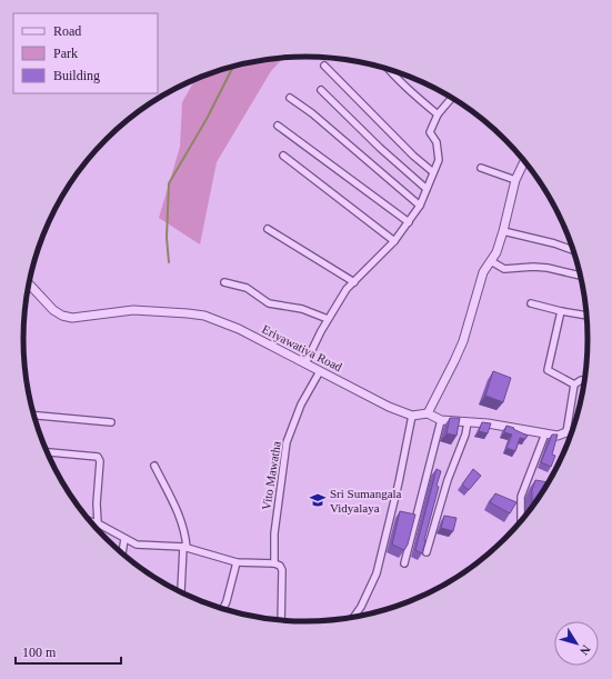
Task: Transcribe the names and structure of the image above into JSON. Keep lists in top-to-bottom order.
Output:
{
  "streets": {
    "street": ["Eriyawatiya Road", "Vito Mawatha"]
  },
  "crossings": [
    ["Eriyawatiya Road", "Vito Mawatha"]
  ],
  "places": {
    "school or university": ["Sri Sumangala Vidyalaya"]
  },
  "legend": ["Road", "Park", "Building"],
  "scale_bar": "100 m",
  "north": "bottom right"
}
